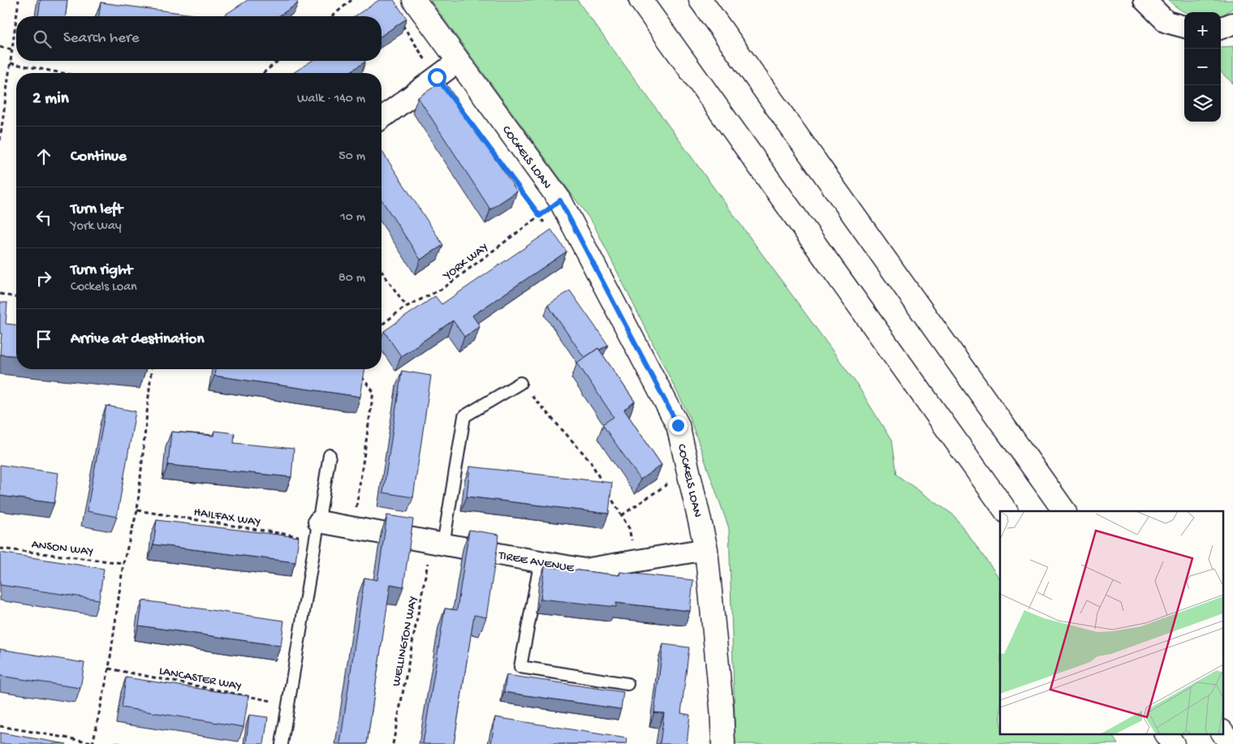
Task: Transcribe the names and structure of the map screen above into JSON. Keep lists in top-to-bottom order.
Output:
{
  "streets": {
    "main road": ["COCKELS LOAN"],
    "street": ["TIREE AVENUE"],
    "path": [
      "YORK WAY",
      "HAILFAX WAY",
      "ANSON WAY",
      "WELLINGTON WAY",
      "LANCASTER WAY"
    ]
  },
  "crossings": [
    ["COCKELS LOAN", "YORK WAY"],
    ["COCKELS LOAN", "TIREE AVENUE"],
    ["HAILFAX WAY", "TIREE AVENUE"],
    ["TIREE AVENUE", "WELLINGTON WAY"]
  ],
  "page": {
    "map_buttons": ["+", "−"],
    "search": "Search here",
    "heading": ["2 min", "Walk · 140 m"],
    "list": [
      ["Continue", "50 m"],
      ["Turn left", "York Way", "10 m"],
      ["Turn right", "Cockels Loan", "80 m"],
      "Arrive at destination"
    ]
  }
}
